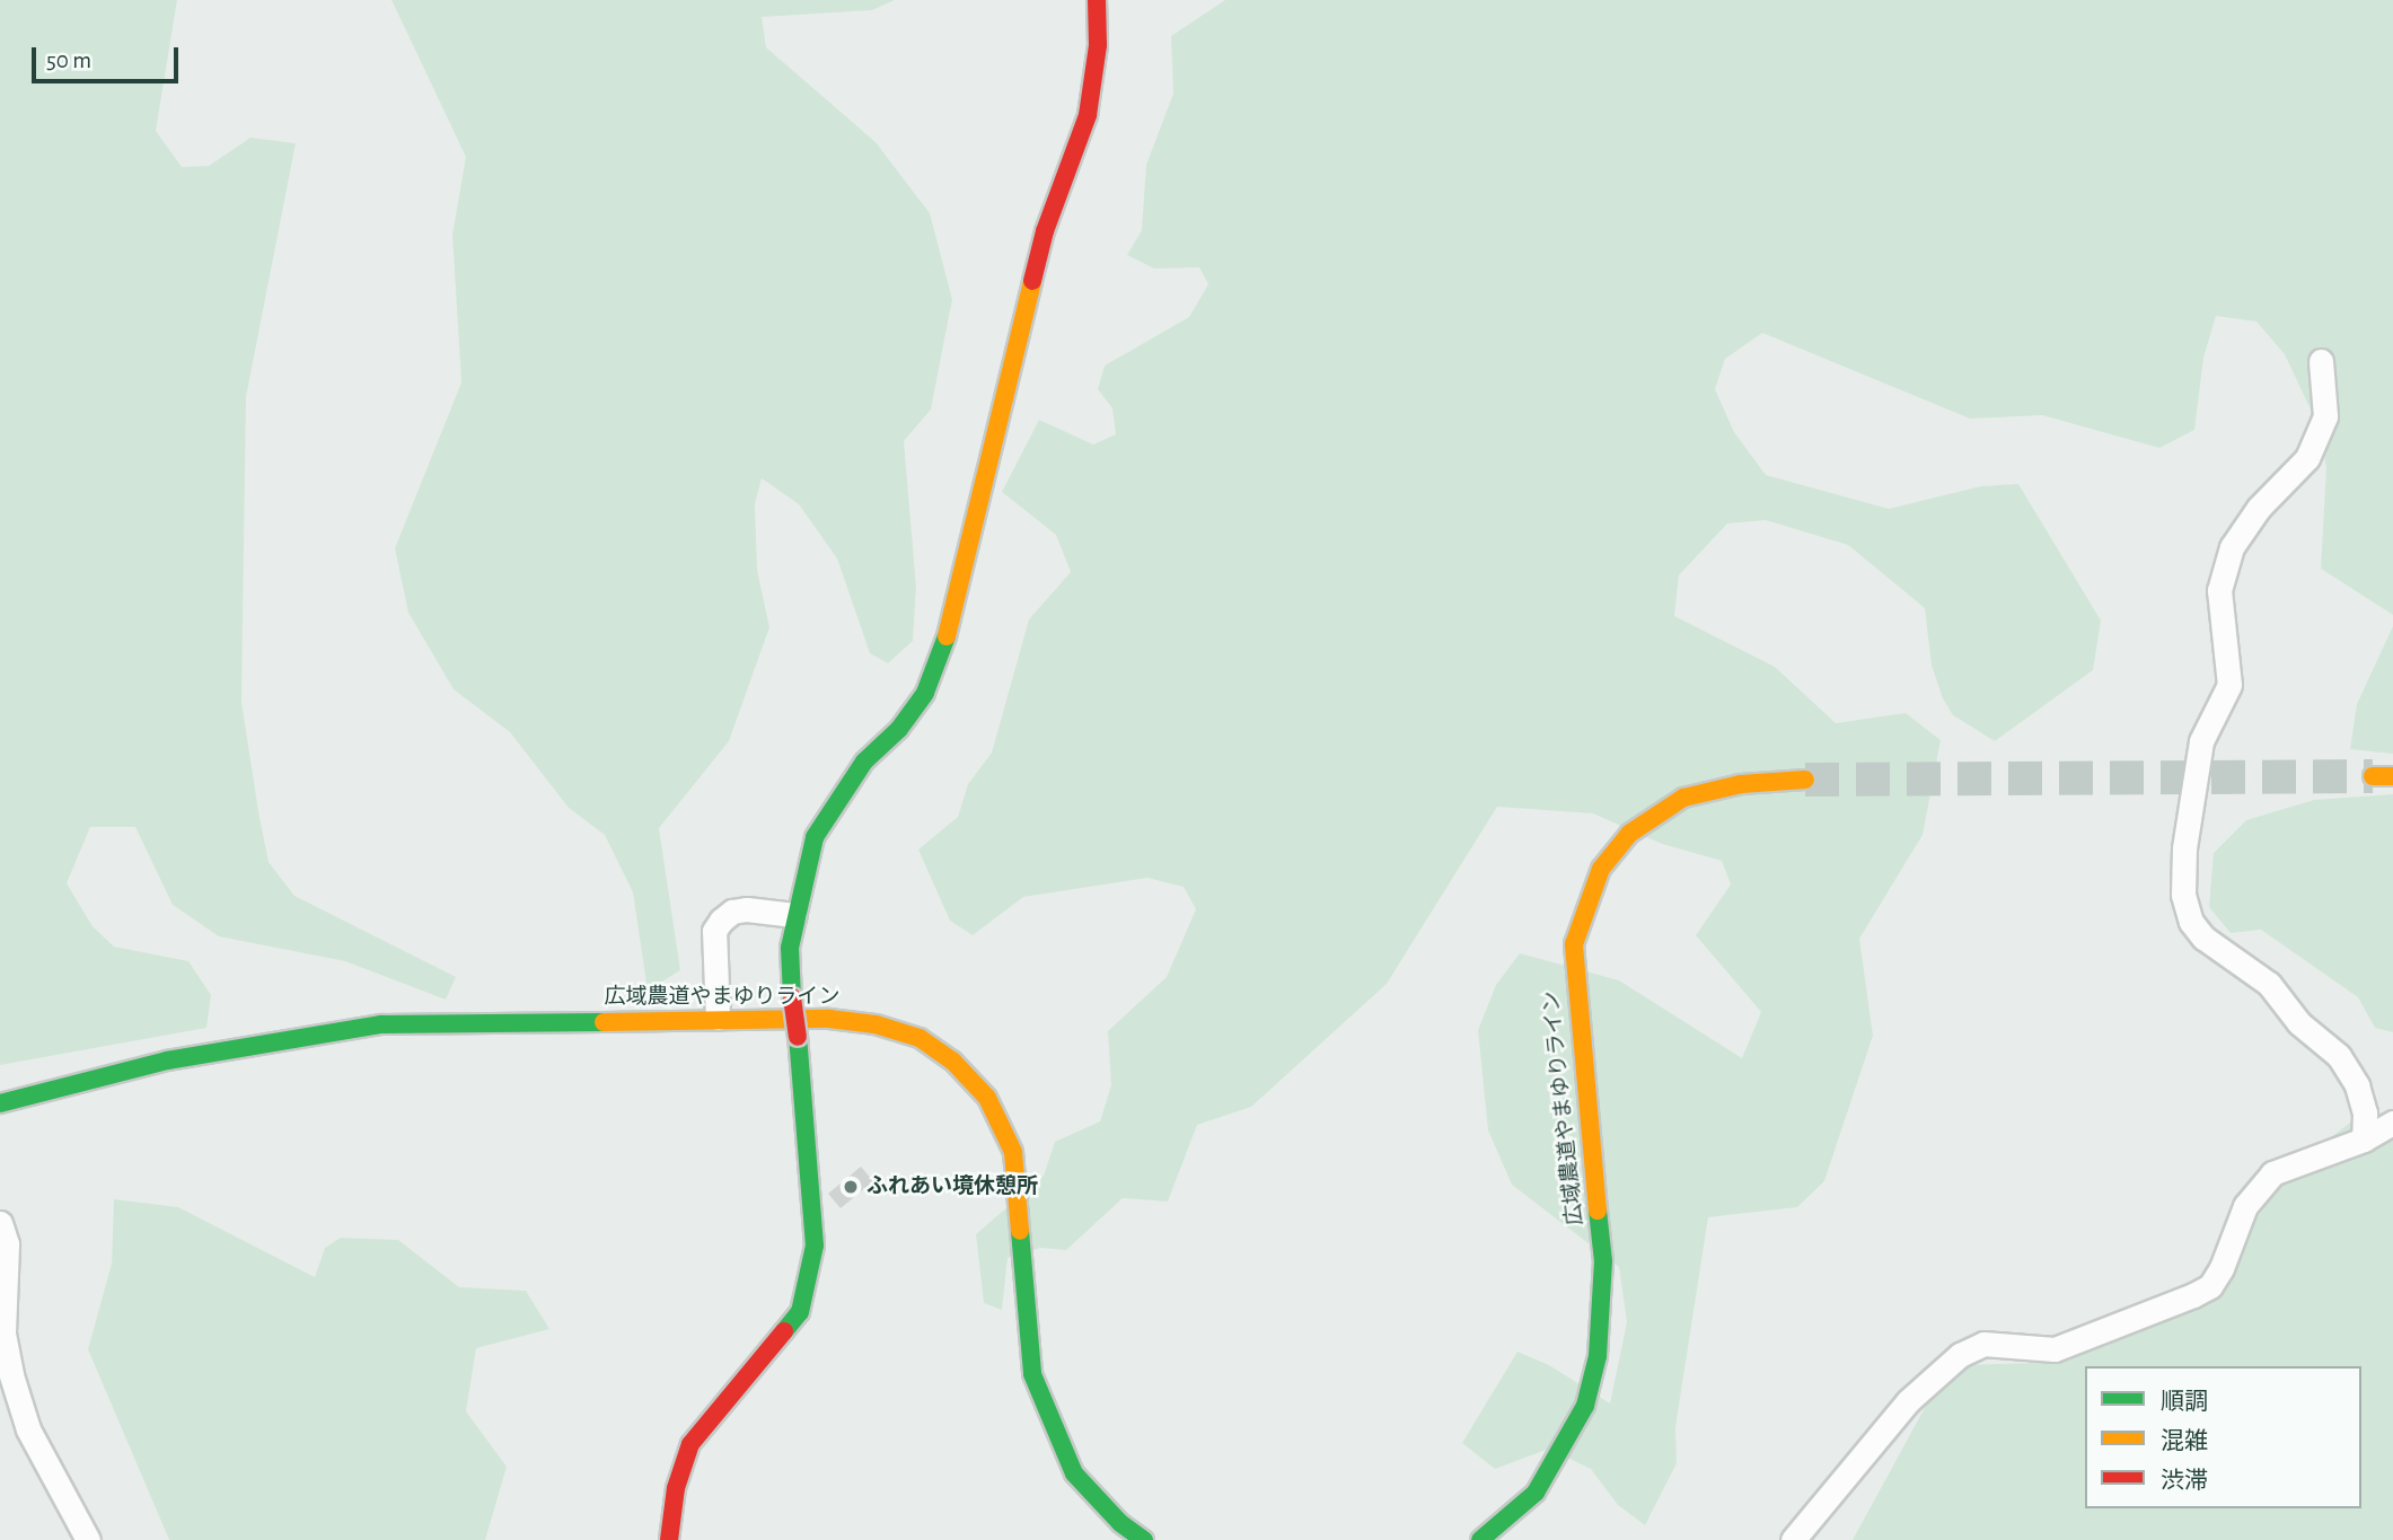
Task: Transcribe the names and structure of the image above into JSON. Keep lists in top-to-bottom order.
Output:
{
  "streets": {
    "street": ["広域農道やまゆりライン"]
  },
  "places": ["ふれあい境休憩所"],
  "legend": ["順調", "混雑", "渋滞"],
  "scale_bar": "50 m"
}
